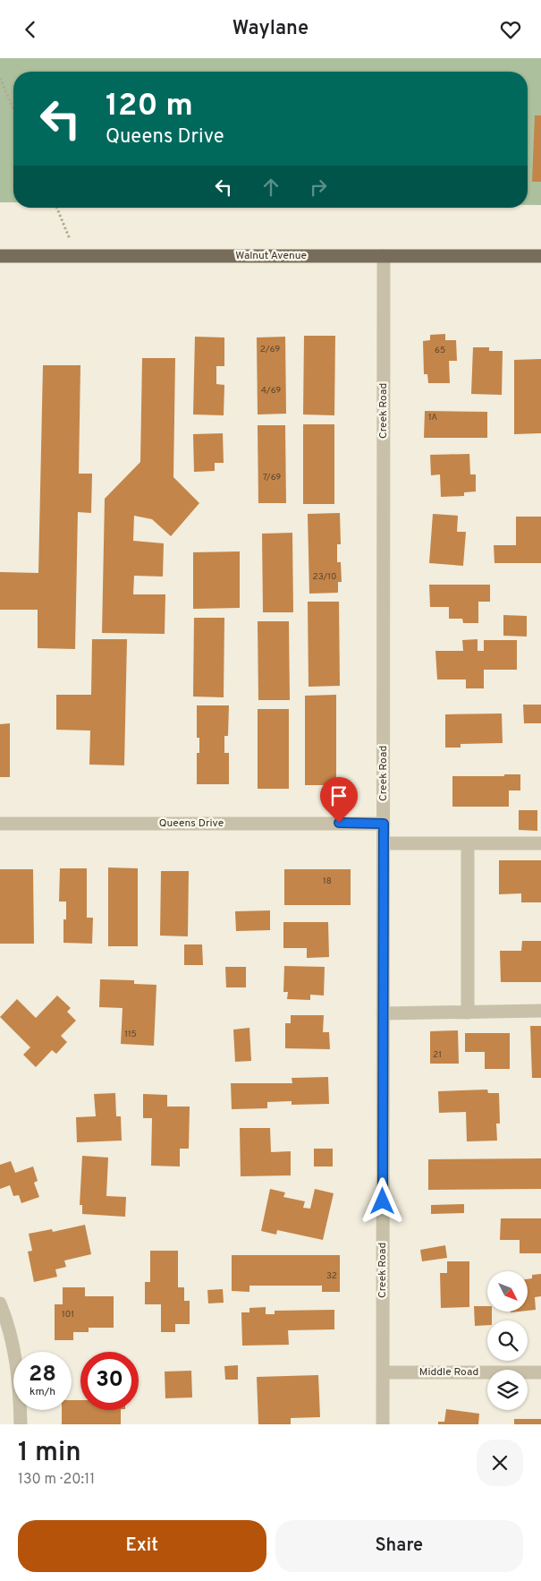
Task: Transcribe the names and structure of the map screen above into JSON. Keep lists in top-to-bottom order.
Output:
{
  "streets": {
    "main road": ["Walnut Avenue"],
    "street": ["Creek Road", "Queens Drive", "Middle Road"]
  },
  "crossings": [
    ["Walnut Avenue", "Creek Road"],
    ["Creek Road", "Queens Drive"],
    ["Creek Road", "Middle Road"]
  ],
  "house_numbers": [
    "2/69",
    "65",
    "4/69",
    "1A",
    "7/69",
    "23/10",
    "18",
    "115",
    "21",
    "32",
    "101"
  ],
  "north": "bottom right",
  "page": {
    "header": "Waylane",
    "turn": ["120 m", "Queens Drive"],
    "speed": "28 km/h",
    "limit": "30",
    "heading": ["1 min", "130 m · 20:11"],
    "buttons": ["Exit", "Share"]
  }
}
